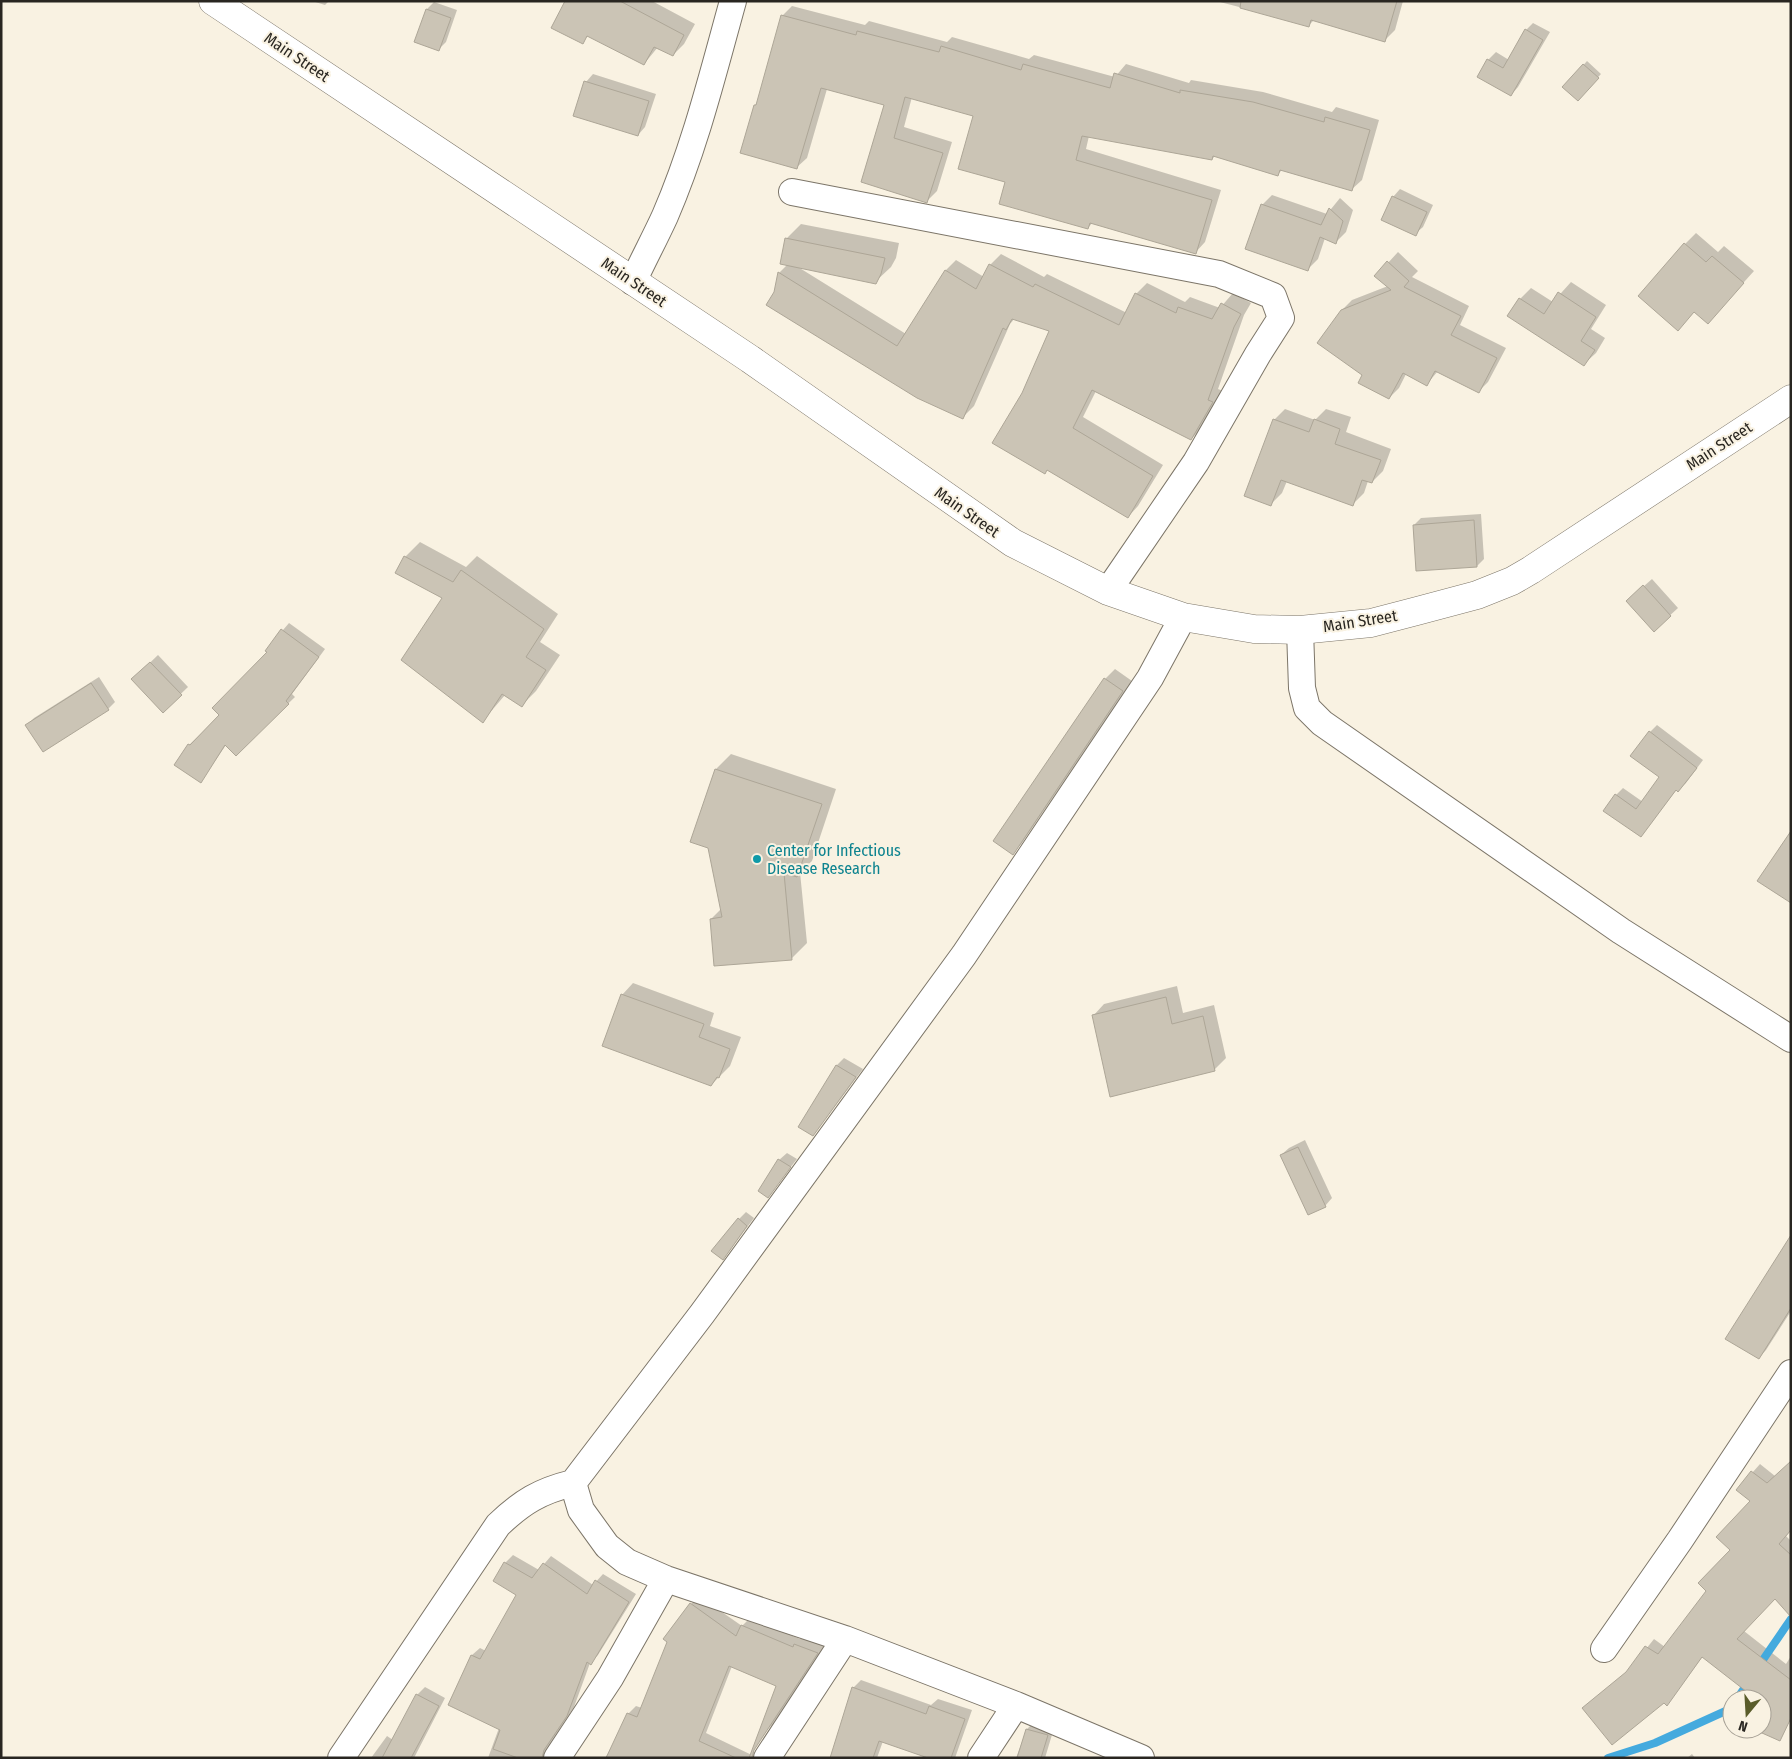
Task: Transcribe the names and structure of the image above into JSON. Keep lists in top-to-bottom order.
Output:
{
  "streets": {
    "main road": ["Main Street"]
  },
  "places": ["Center for Infectious Disease Research"],
  "north": "bottom"
}
